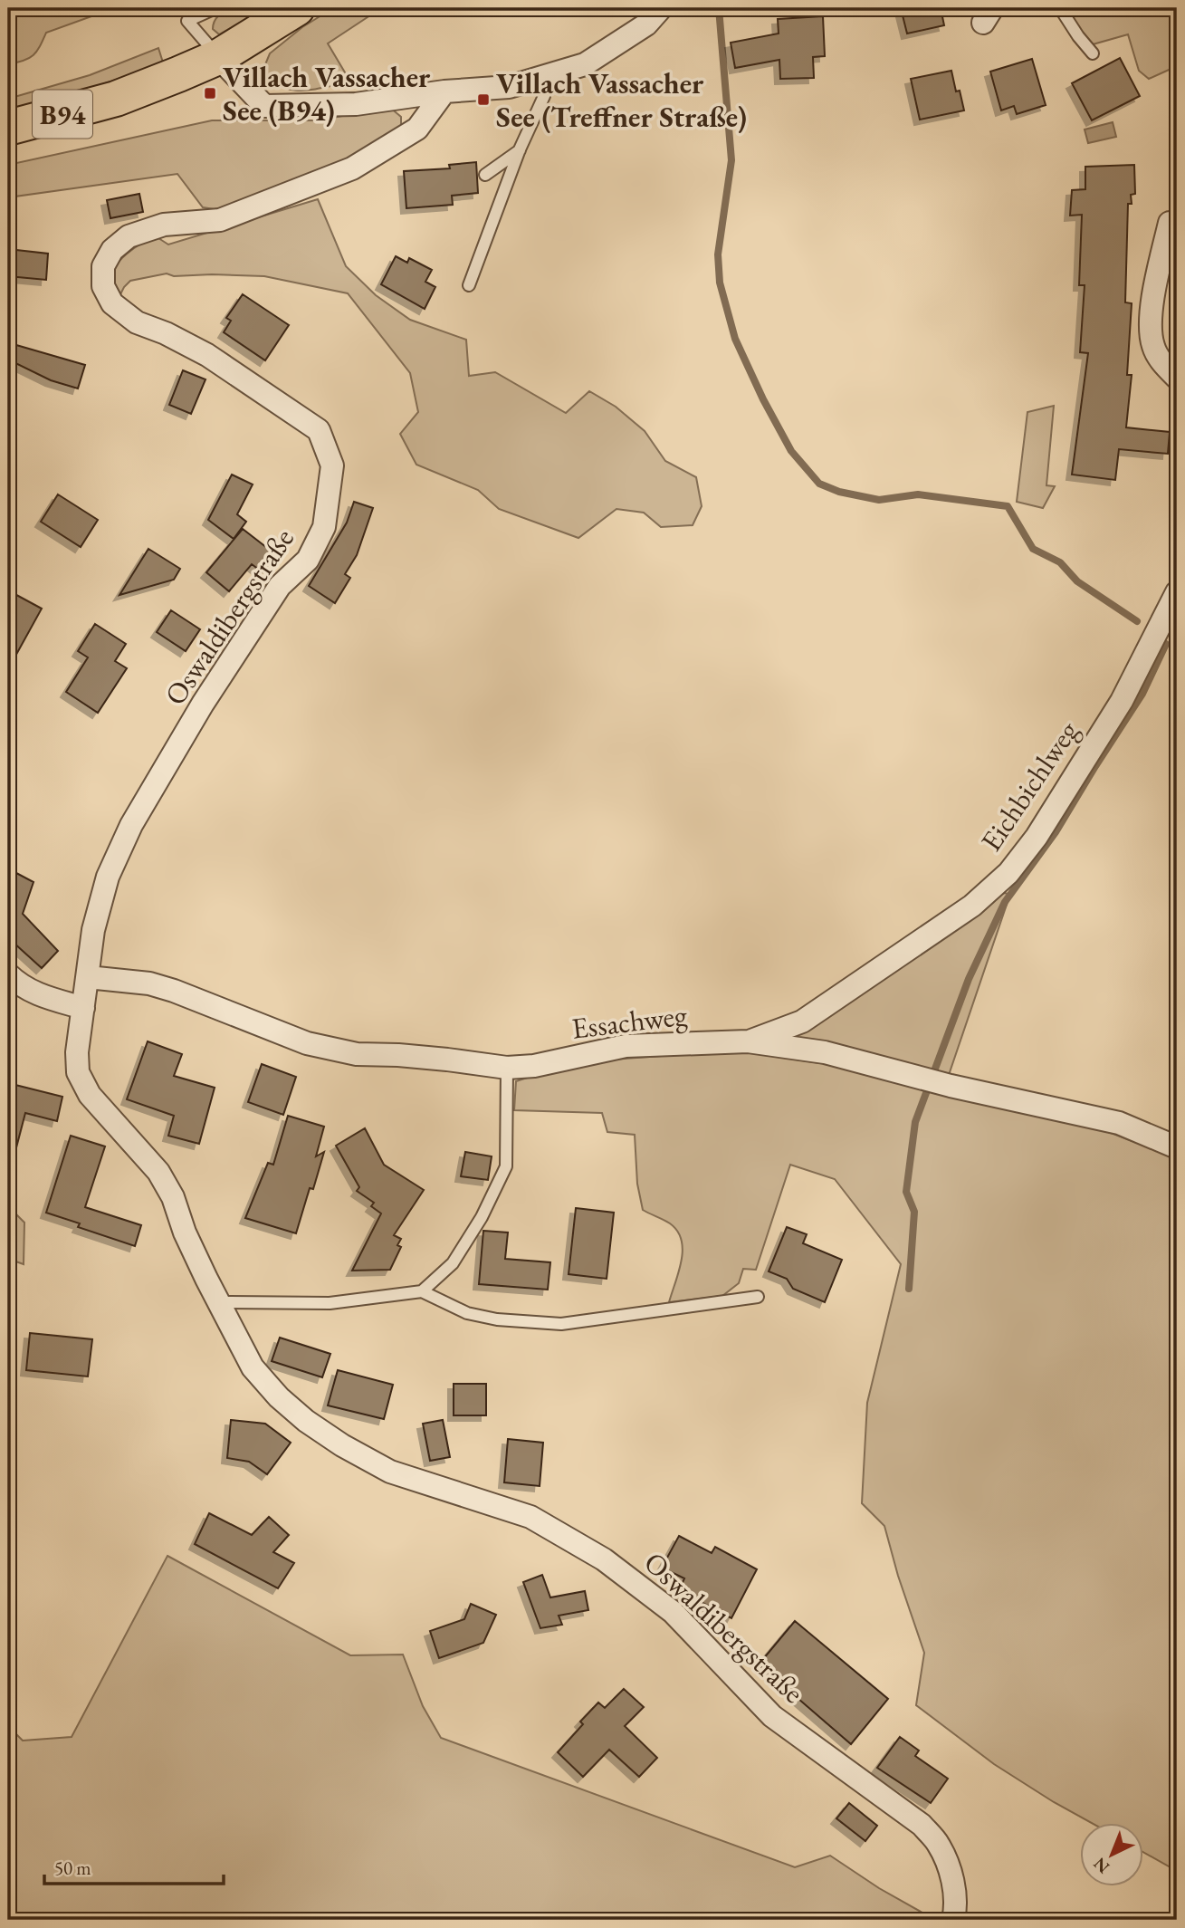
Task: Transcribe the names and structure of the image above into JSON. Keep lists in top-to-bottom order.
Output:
{
  "streets": {
    "main road": ["B94"],
    "street": ["Oswaldibergstraße", "Eichbichlweg", "Essachweg"]
  },
  "crossings": [
    ["Oswaldibergstraße", "Essachweg"],
    ["Eichbichlweg", "Essachweg"]
  ],
  "places": {
    "transit": ["Villach Vassacher See (B94)", "Villach Vassacher See (Treffner Straße)"]
  },
  "scale_bar": "50 m",
  "north": "bottom left"
}
